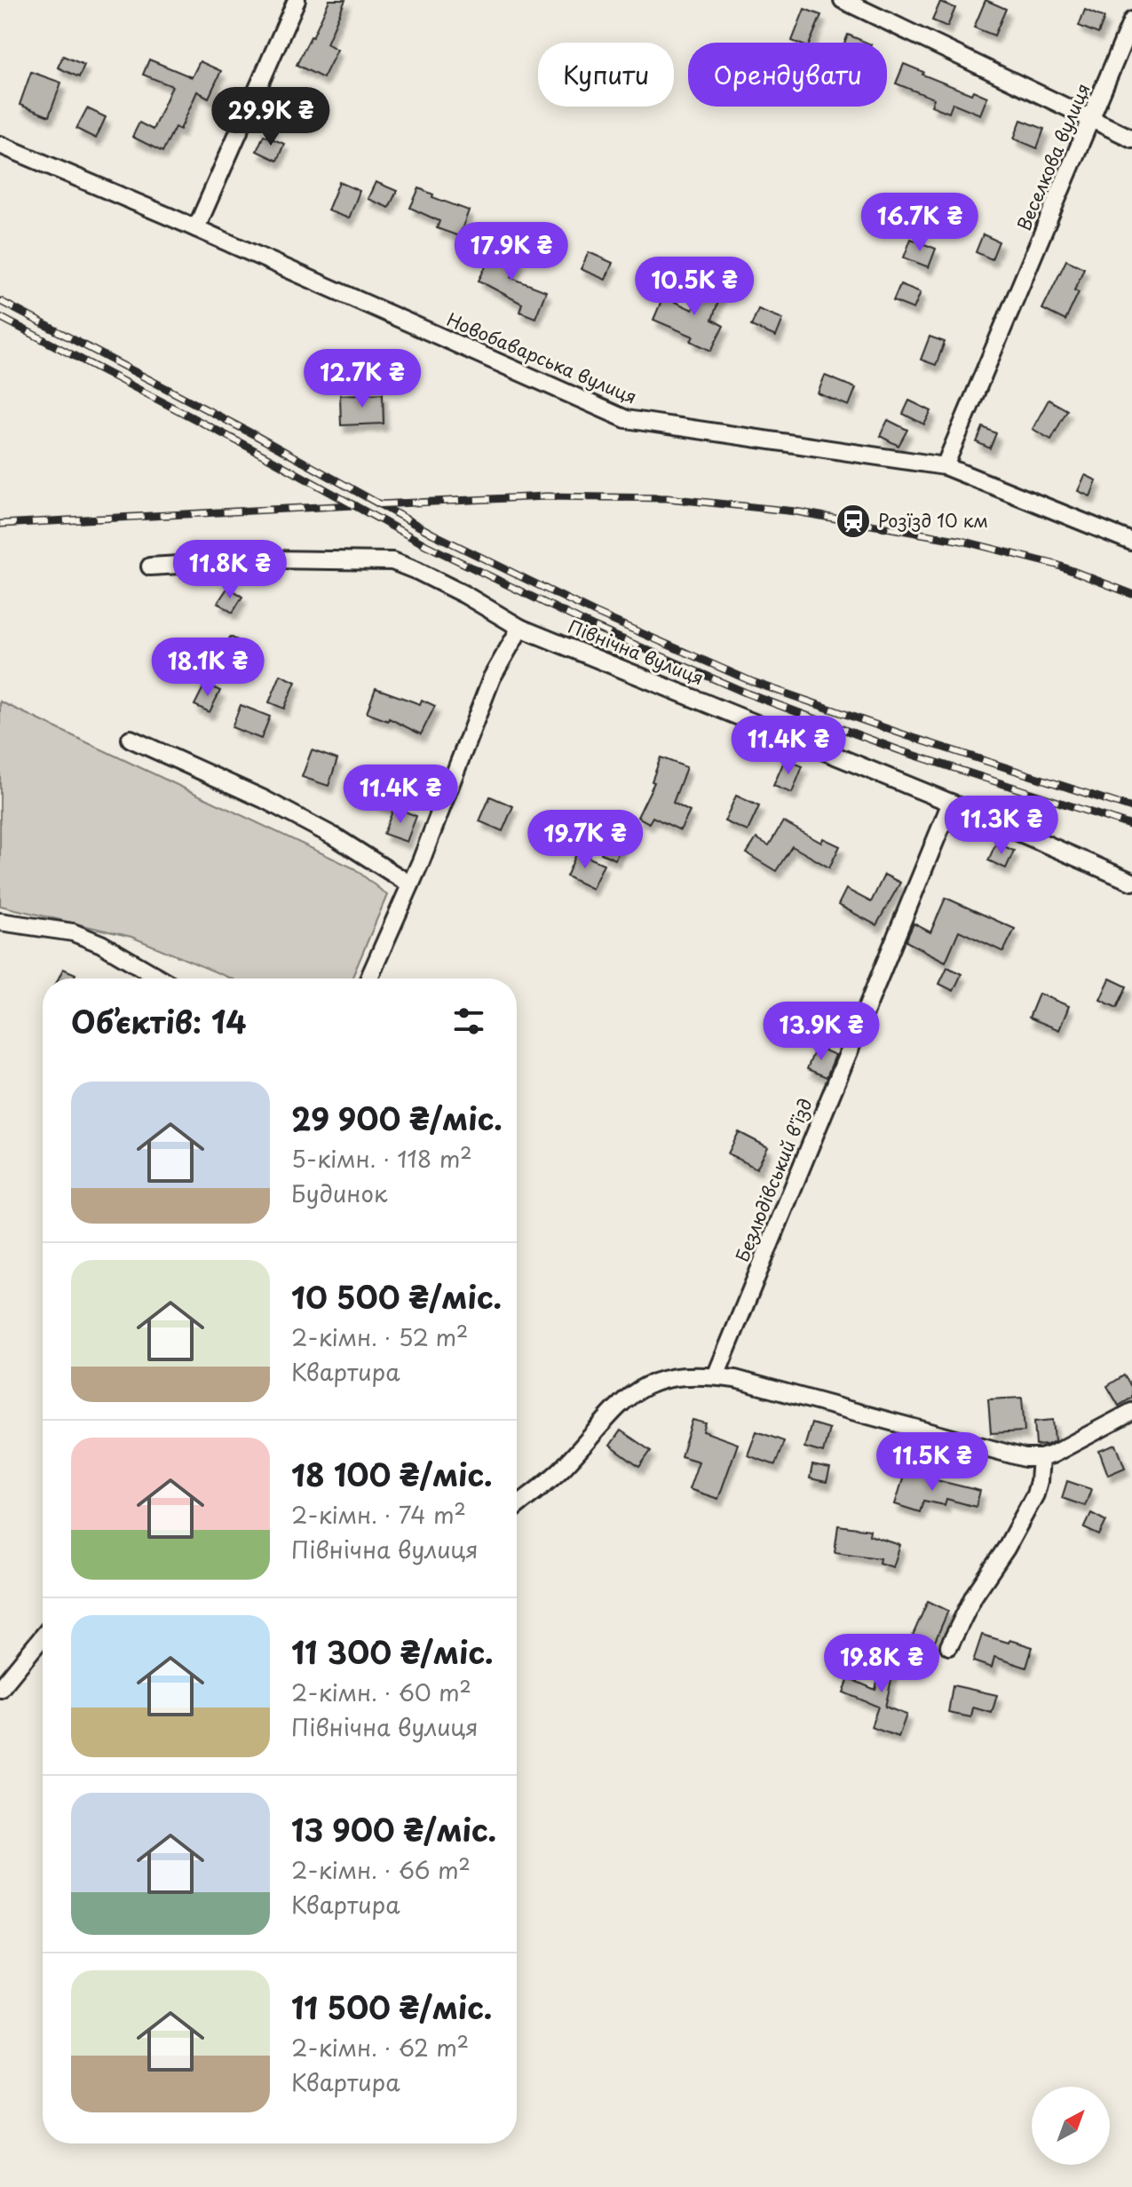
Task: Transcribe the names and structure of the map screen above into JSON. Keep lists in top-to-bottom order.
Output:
{
  "streets": {
    "street": [
      "Веселкова вулиця",
      "Новобаварська вулиця",
      "Північна вулиця",
      "Безлюдівський в'їзд"
    ]
  },
  "crossings": [
    ["Веселкова вулиця", "Новобаварська вулиця"],
    ["Північна вулиця", "Безлюдівський в'їзд"]
  ],
  "places": {
    "station": ["Розїзд 10 км"]
  },
  "north": "top right",
  "page": {
    "chip": ["Купити", "Орендувати"],
    "price": [
      "29.9K ₴",
      "16.7K ₴",
      "17.9K ₴",
      "10.5K ₴",
      "12.7K ₴",
      "11.8K ₴",
      "18.1K ₴",
      "11.4K ₴",
      "11.4K ₴",
      "11.3K ₴",
      "19.7K ₴",
      "13.9K ₴",
      "11.5K ₴",
      "19.8K ₴"
    ],
    "heading": "Об’єктів: 14",
    "list": [
      {
        "name": "29 900 ₴/міс.",
        "note": "5-кімн. · 118 m² · Будинок"
      },
      {
        "name": "10 500 ₴/міс.",
        "note": "2-кімн. · 52 m² · Квартира"
      },
      {
        "name": "18 100 ₴/міс.",
        "note": "2-кімн. · 74 m² · Північна вулиця"
      },
      {
        "name": "11 300 ₴/міс.",
        "note": "2-кімн. · 60 m² · Північна вулиця"
      },
      {
        "name": "13 900 ₴/міс.",
        "note": "2-кімн. · 66 m² · Квартира"
      },
      {
        "name": "11 500 ₴/міс.",
        "note": "2-кімн. · 62 m² · Квартира"
      }
    ]
  }
}
